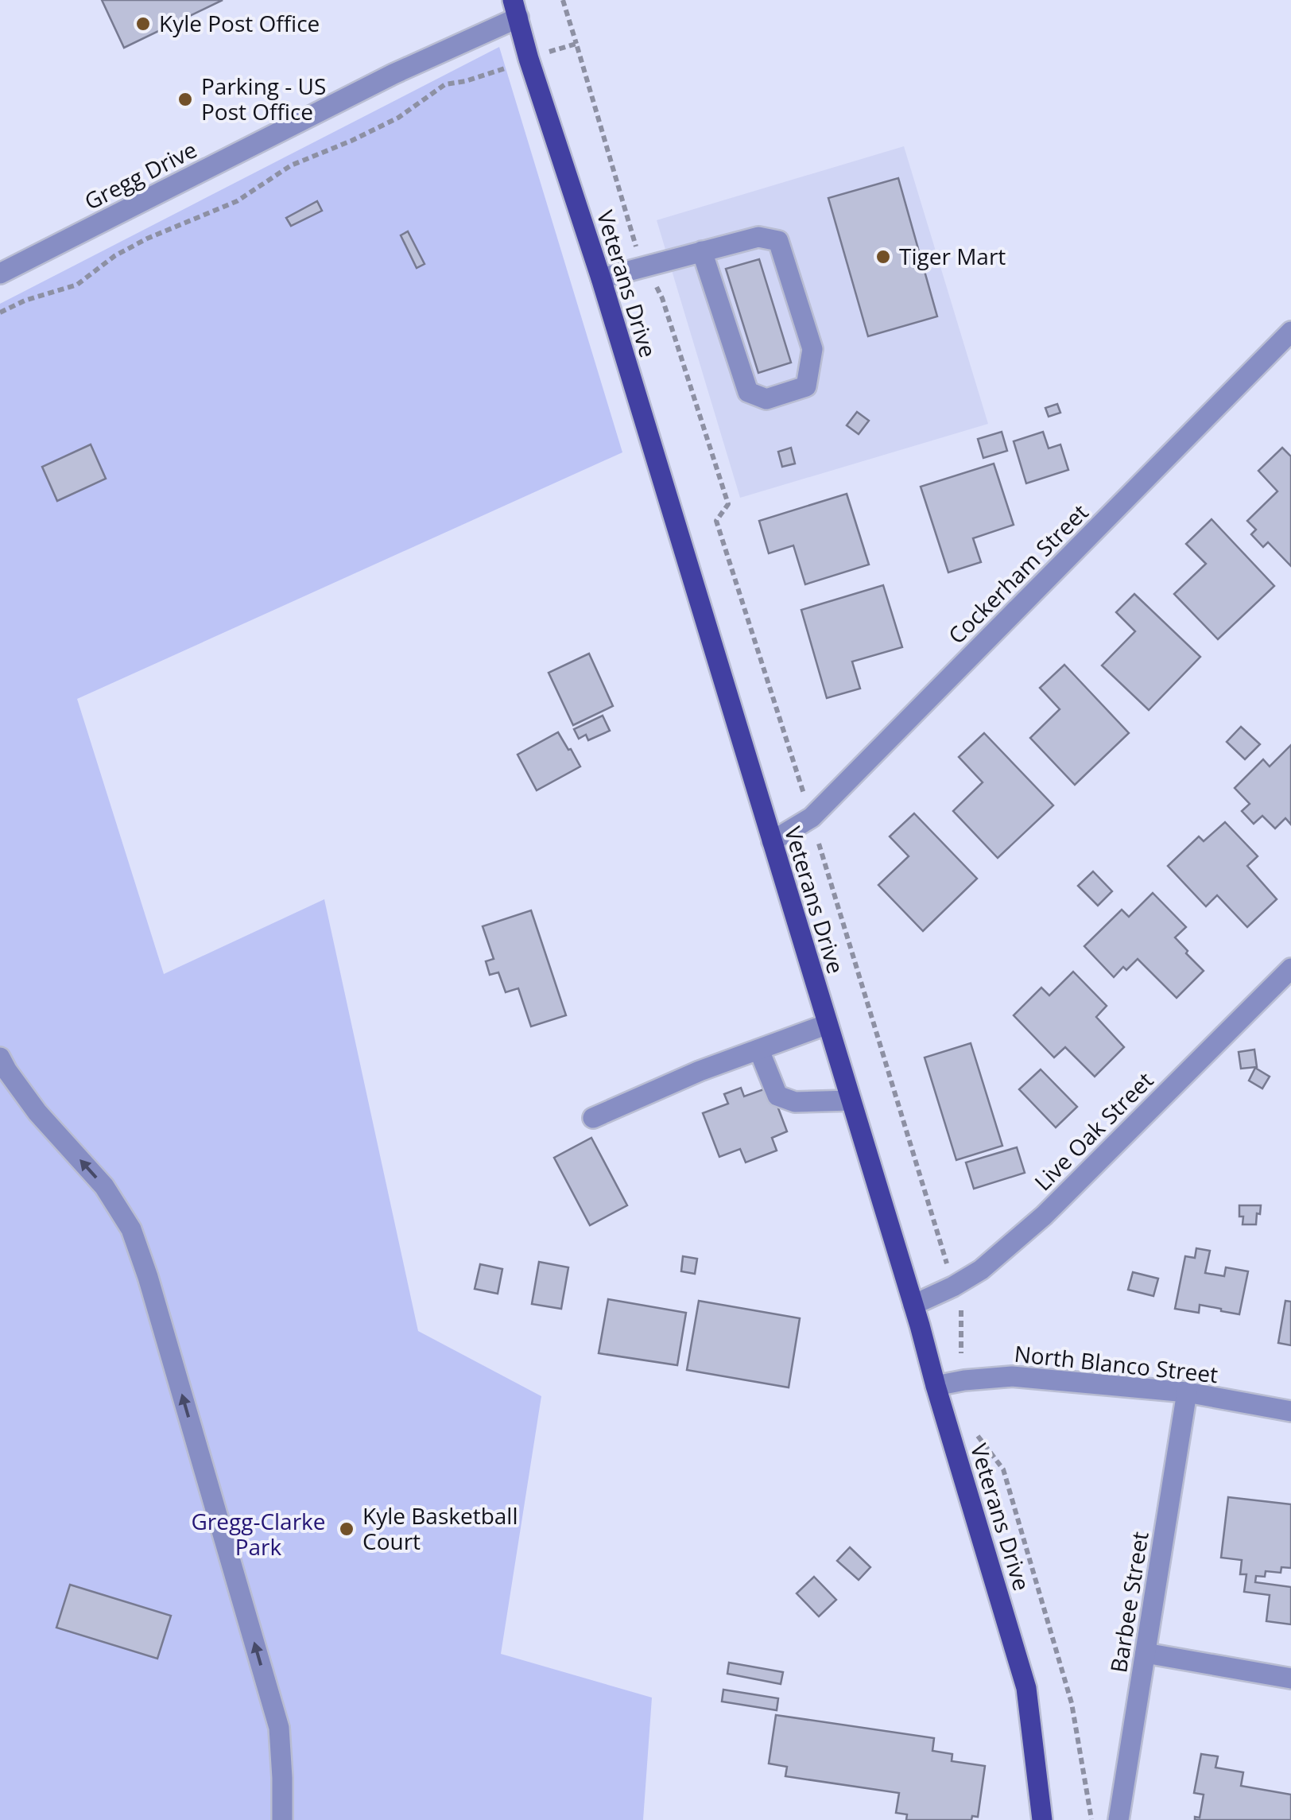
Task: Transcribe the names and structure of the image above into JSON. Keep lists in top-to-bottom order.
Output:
{
  "streets": {
    "main road": ["Veterans Drive"],
    "street": [
      "Gregg Drive",
      "Cockerham Street",
      "Live Oak Street",
      "North Blanco Street",
      "Barbee Street"
    ]
  },
  "crossings": [
    ["Gregg Drive", "Veterans Drive"],
    ["Veterans Drive", "Cockerham Street"],
    ["Veterans Drive", "Live Oak Street"],
    ["Veterans Drive", "North Blanco Street"],
    ["North Blanco Street", "Barbee Street"]
  ],
  "parks": ["Gregg-Clarke Park"],
  "places": [
    "Kyle Post Office",
    "Parking - US Post Office",
    "Tiger Mart",
    "Kyle Basketball Court"
  ]
}
